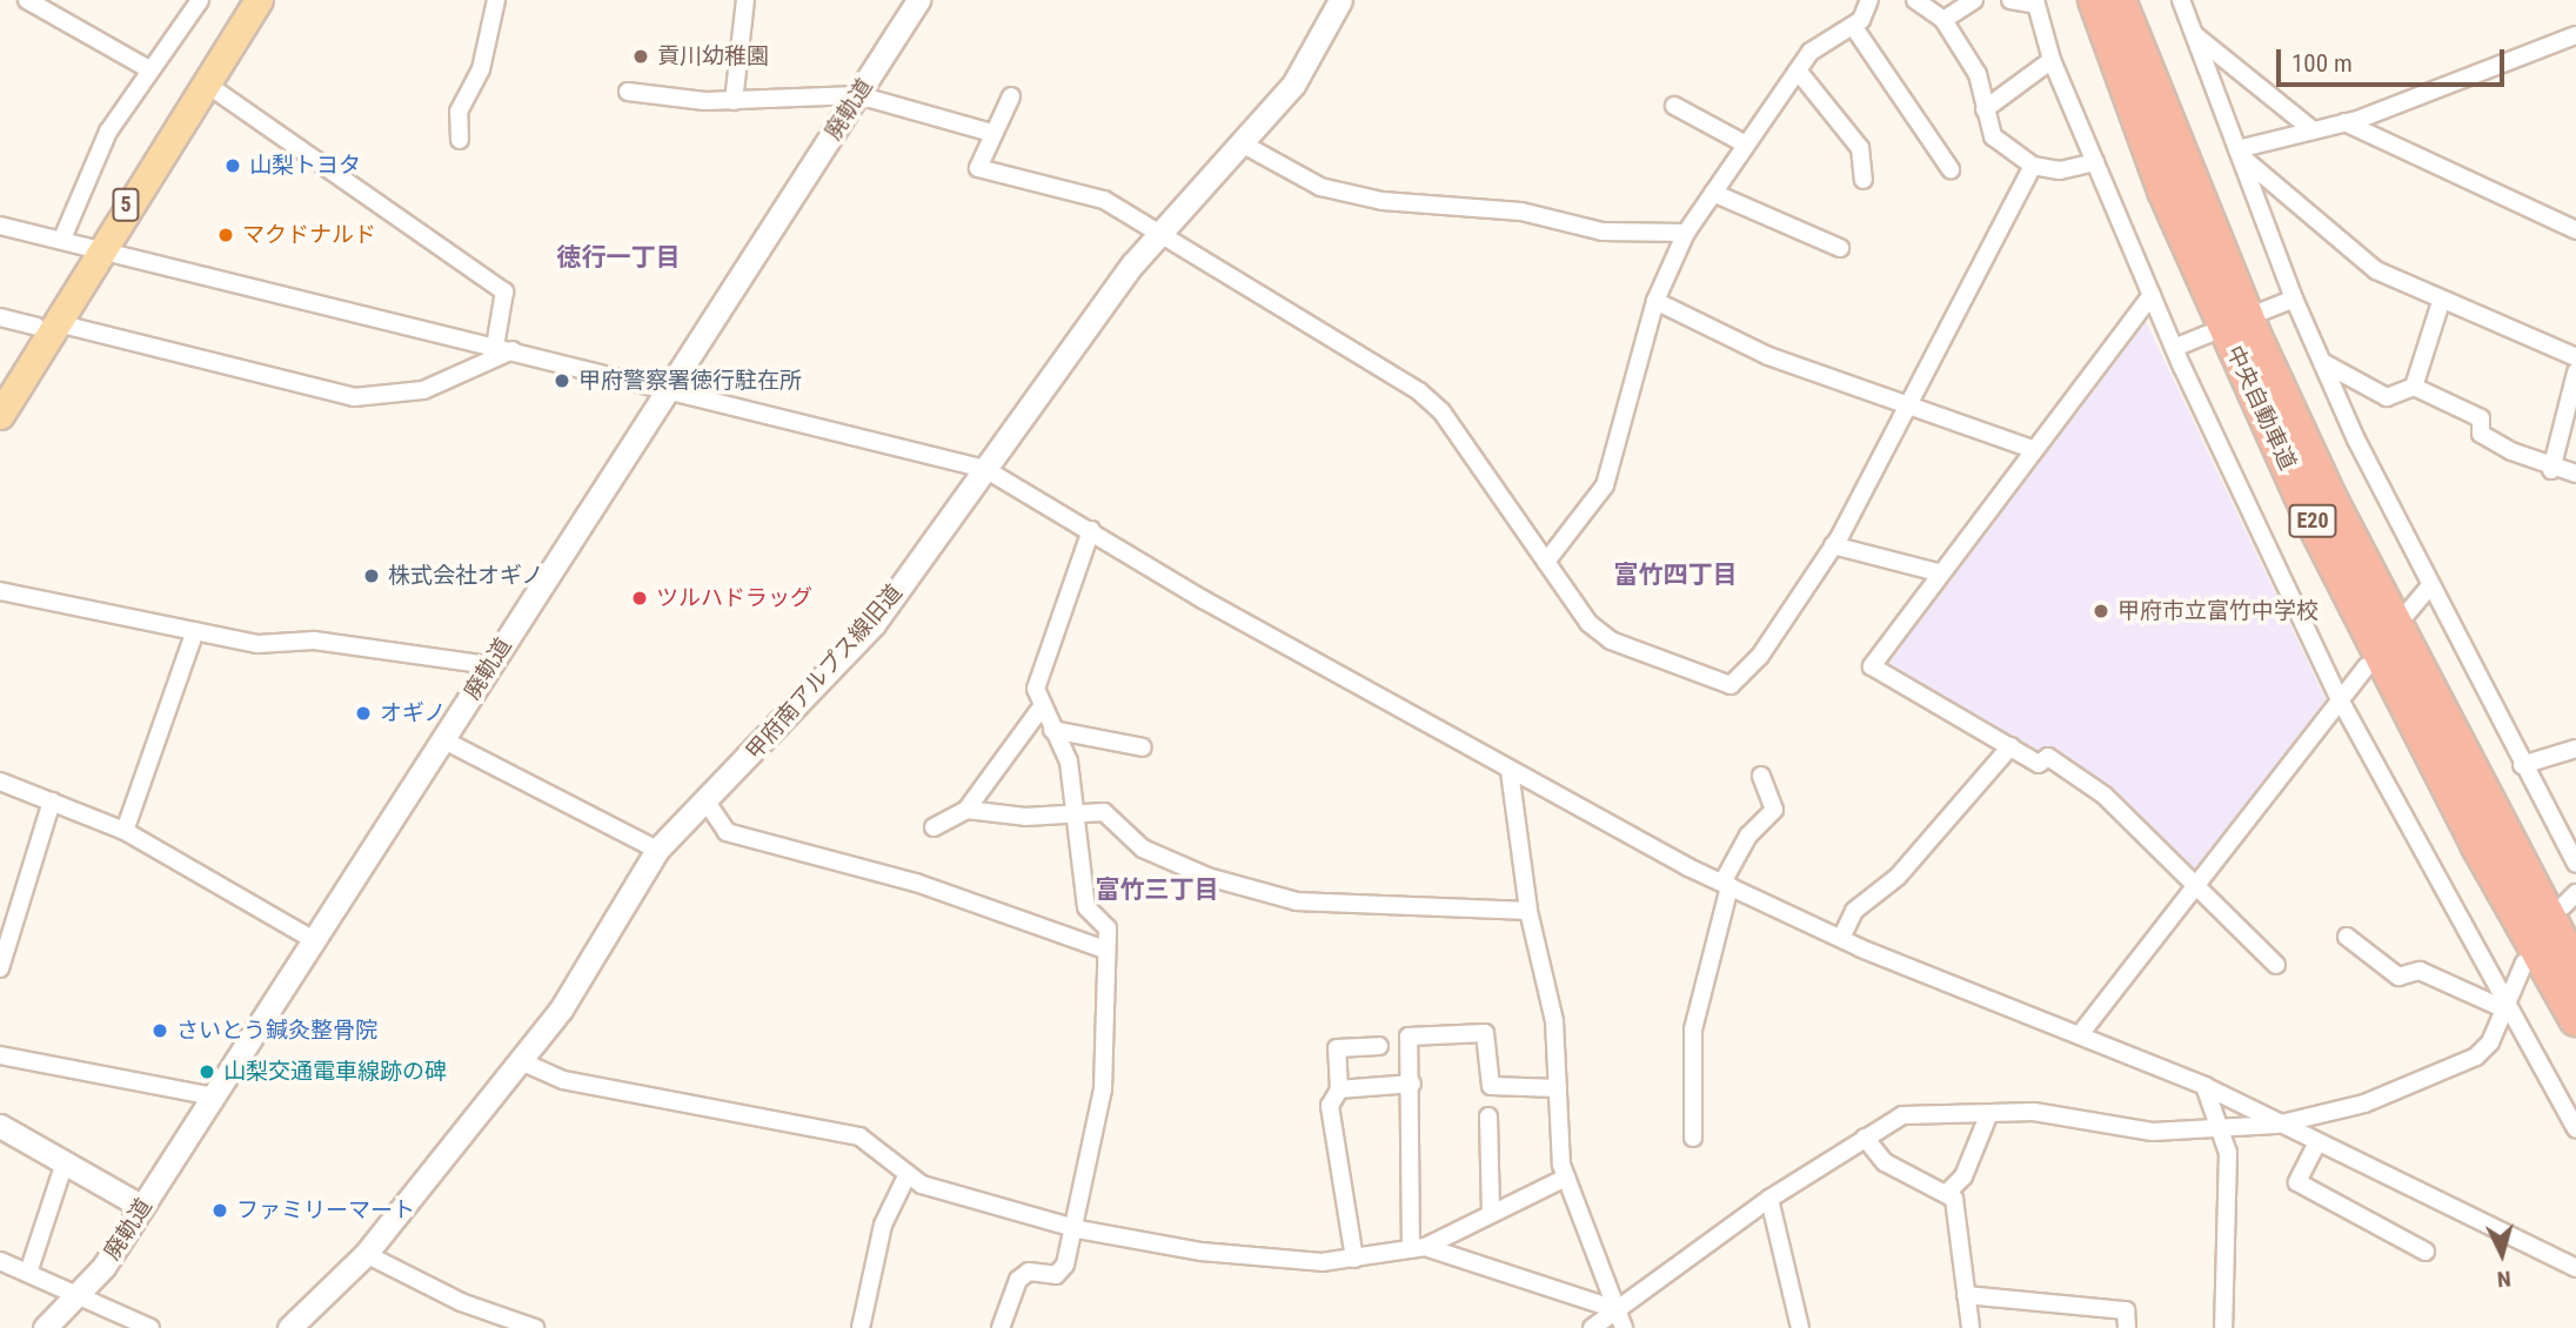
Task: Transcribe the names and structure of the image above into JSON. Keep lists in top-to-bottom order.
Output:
{
  "streets": {
    "highway": ["中央自動車道", "E20"],
    "main road": ["5"],
    "street": ["廃軌道", "甲府南アルプス線旧道"]
  },
  "districts": ["徳行一丁目", "富竹四丁目", "富竹三丁目"],
  "places": [
    "貢川幼稚園",
    "山梨トヨタ",
    "マクドナルド",
    "甲府警察署徳行駐在所",
    "株式会社オギノ",
    "ツルハドラッグ",
    "甲府市立富竹中学校",
    "オギノ",
    "さいとう鍼灸整骨院",
    "山梨交通電車線跡の碑",
    "ファミリーマート"
  ],
  "scale_bar": "100 m",
  "north": "bottom"
}
